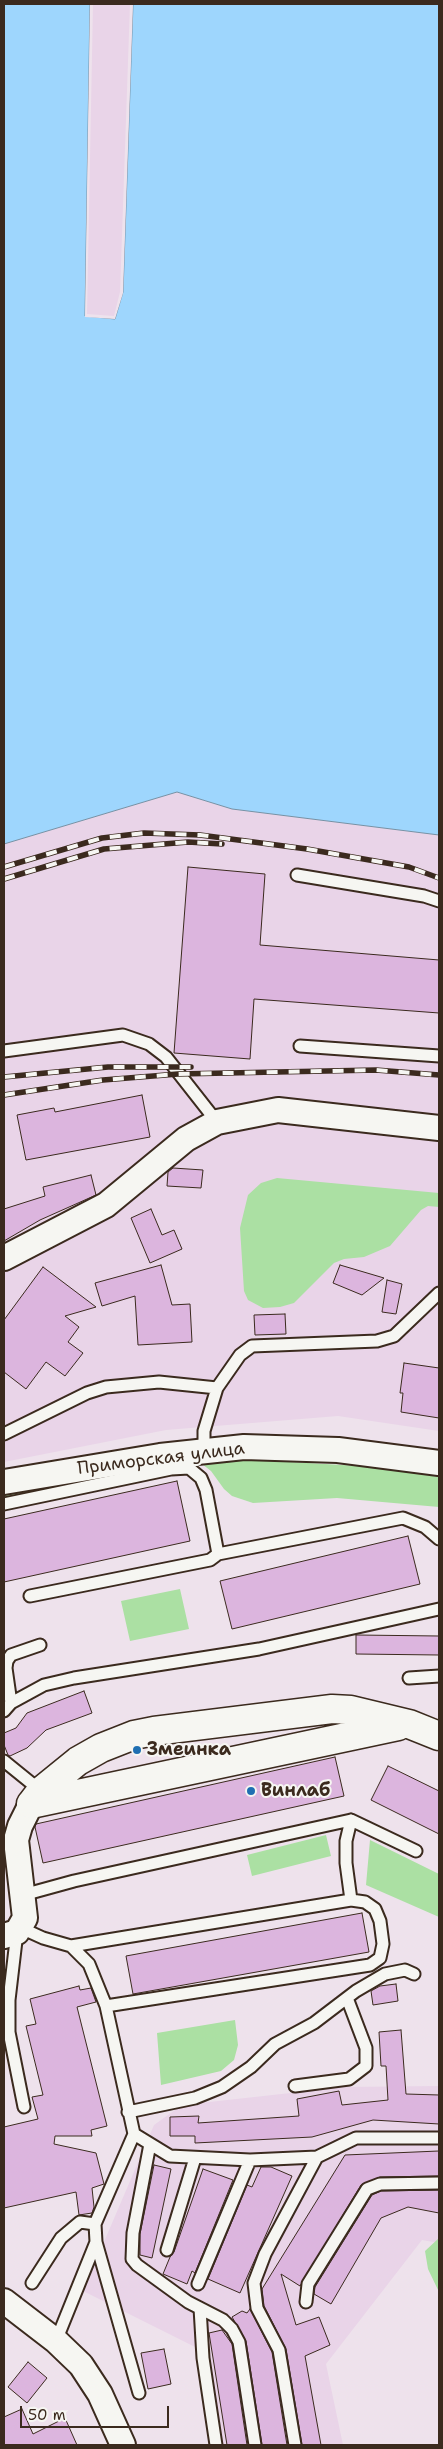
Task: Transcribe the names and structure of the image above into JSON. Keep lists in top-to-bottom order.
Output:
{
  "streets": {
    "street": ["Приморская улица"]
  },
  "places": ["Змеинка", "Винлаб"],
  "scale_bar": "50 m"
}
